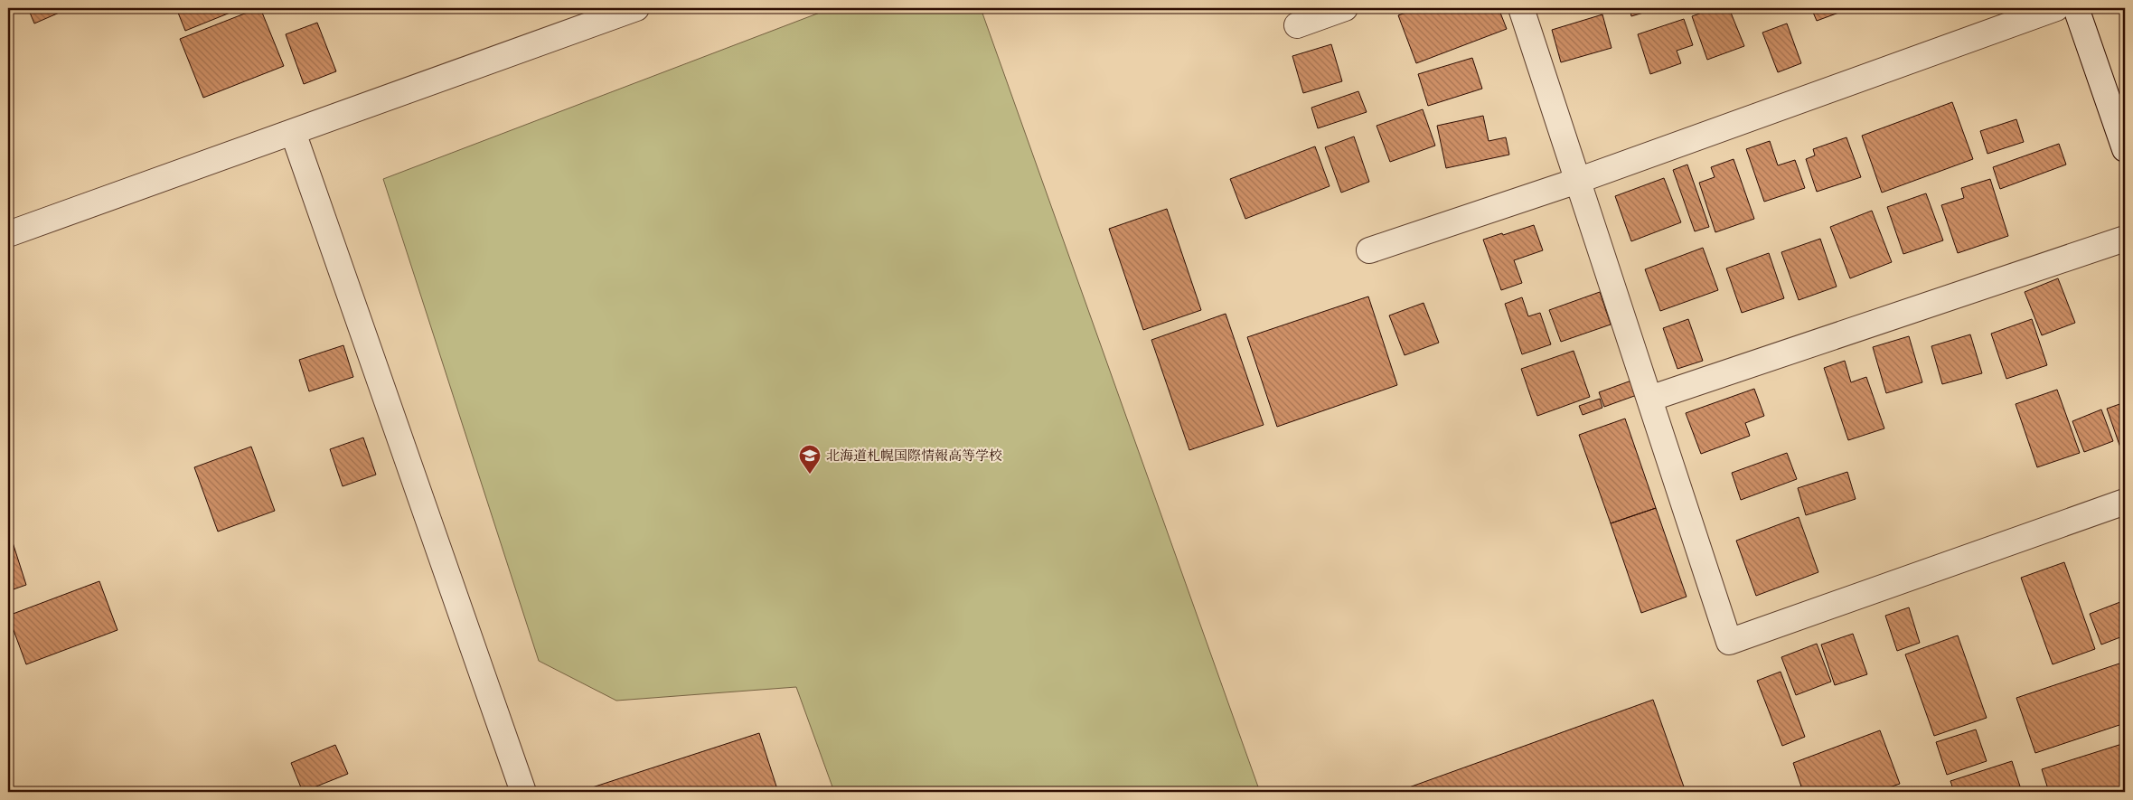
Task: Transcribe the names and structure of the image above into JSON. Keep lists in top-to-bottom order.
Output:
{
  "places": {
    "school or university": ["北海道札幌国際情報高等学校"]
  }
}
